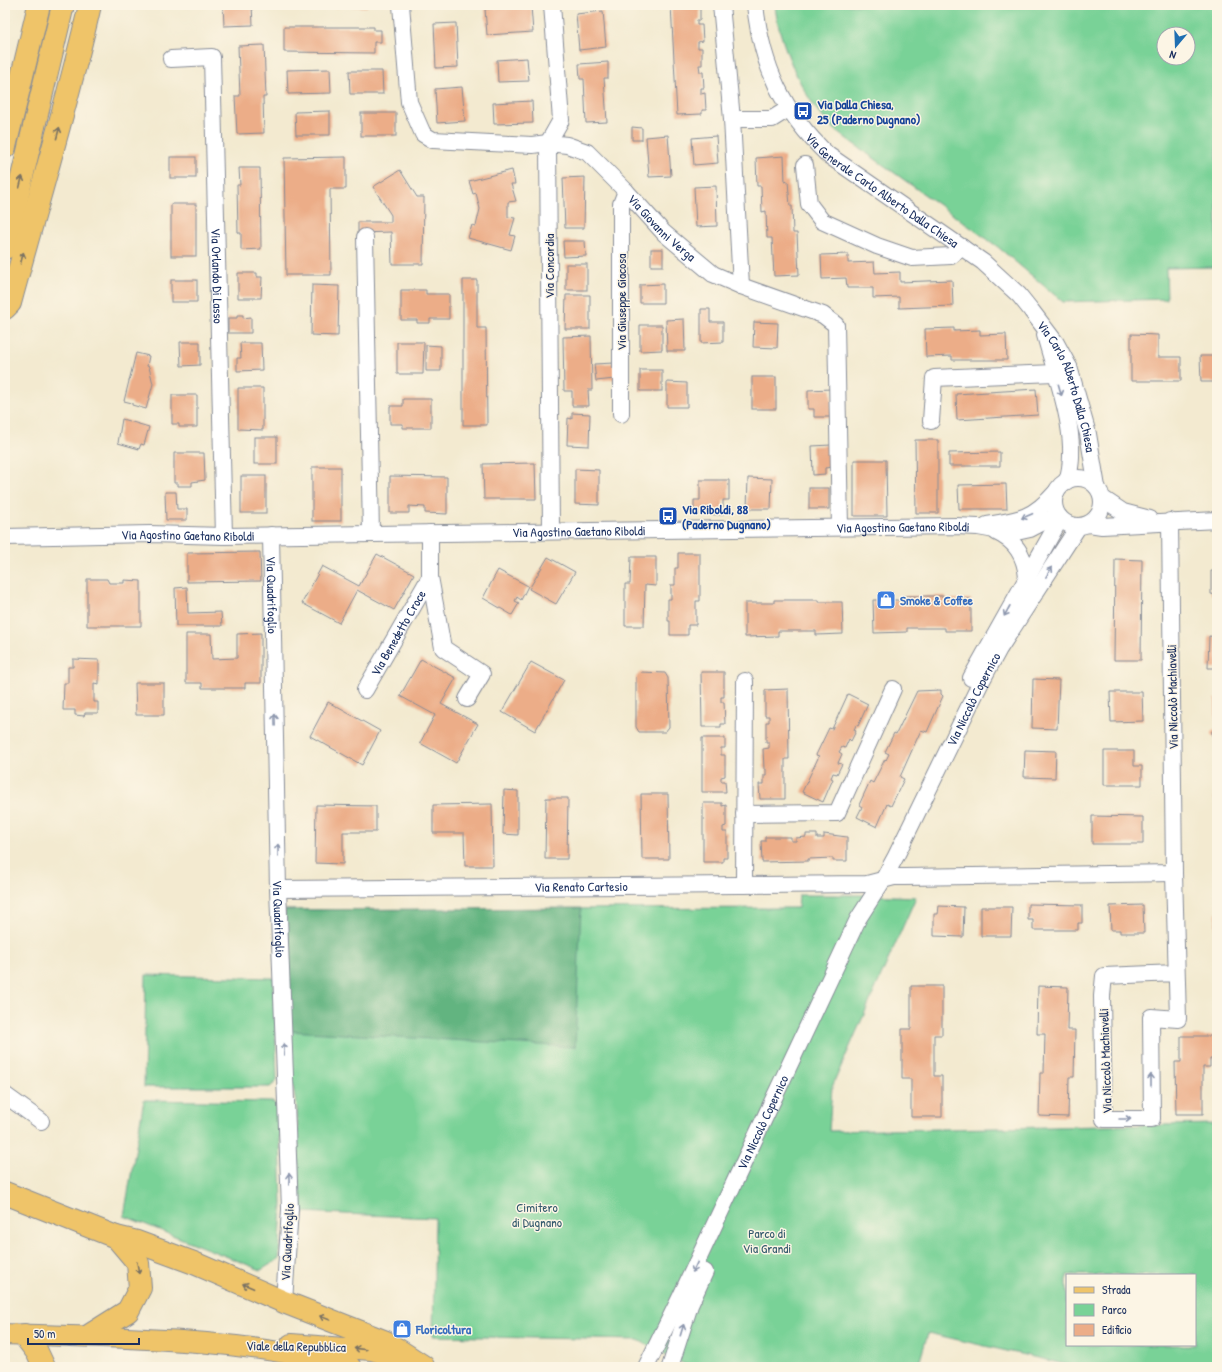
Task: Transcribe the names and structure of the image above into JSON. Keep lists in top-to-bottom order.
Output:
{
  "streets": {
    "main road": ["Viale della Repubblica"],
    "street": [
      "Via Generale Carlo Alberto Dalla Chiesa",
      "Via Giovanni Verga",
      "Via Concordia",
      "Via Orlando Di Lasso",
      "Via Giuseppe Giacosa",
      "Via Carlo Alberto Dalla Chiesa",
      "Via Agostino Gaetano Riboldi",
      "Via Quadrifoglio",
      "Via Benedetto Croce",
      "Via Niccolò Machiavelli",
      "Via Niccolò Copernico",
      "Via Renato Cartesio"
    ]
  },
  "crossings": [
    ["Via Generale Carlo Alberto Dalla Chiesa", "Via Carlo Alberto Dalla Chiesa"],
    ["Via Giovanni Verga", "Via Concordia"],
    ["Via Giovanni Verga", "Via Giuseppe Giacosa"],
    ["Via Giovanni Verga", "Via Agostino Gaetano Riboldi"],
    ["Via Concordia", "Via Agostino Gaetano Riboldi"],
    ["Via Orlando Di Lasso", "Via Agostino Gaetano Riboldi"],
    ["Via Carlo Alberto Dalla Chiesa", "Via Agostino Gaetano Riboldi"],
    ["Via Carlo Alberto Dalla Chiesa", "Via Niccolò Copernico"],
    ["Via Agostino Gaetano Riboldi", "Via Quadrifoglio"],
    ["Via Agostino Gaetano Riboldi", "Via Benedetto Croce"],
    ["Via Agostino Gaetano Riboldi", "Via Niccolò Copernico"],
    ["Via Quadrifoglio", "Via Renato Cartesio"],
    ["Via Niccolò Copernico", "Via Renato Cartesio"]
  ],
  "one_way": ["Via Quadrifoglio"],
  "parks": ["Cimitero di Dugnano", "Parco di Via Grandi"],
  "places": {
    "bus stop": ["Via Dalla Chiesa, 25 (Paderno Dugnano)", "Via Riboldi, 88 (Paderno Dugnano)"],
    "shop": ["Smoke & Coffee", "Floricoltura"]
  },
  "legend": ["Strada", "Parco", "Edificio"],
  "scale_bar": "50 m",
  "north": "bottom"
}
